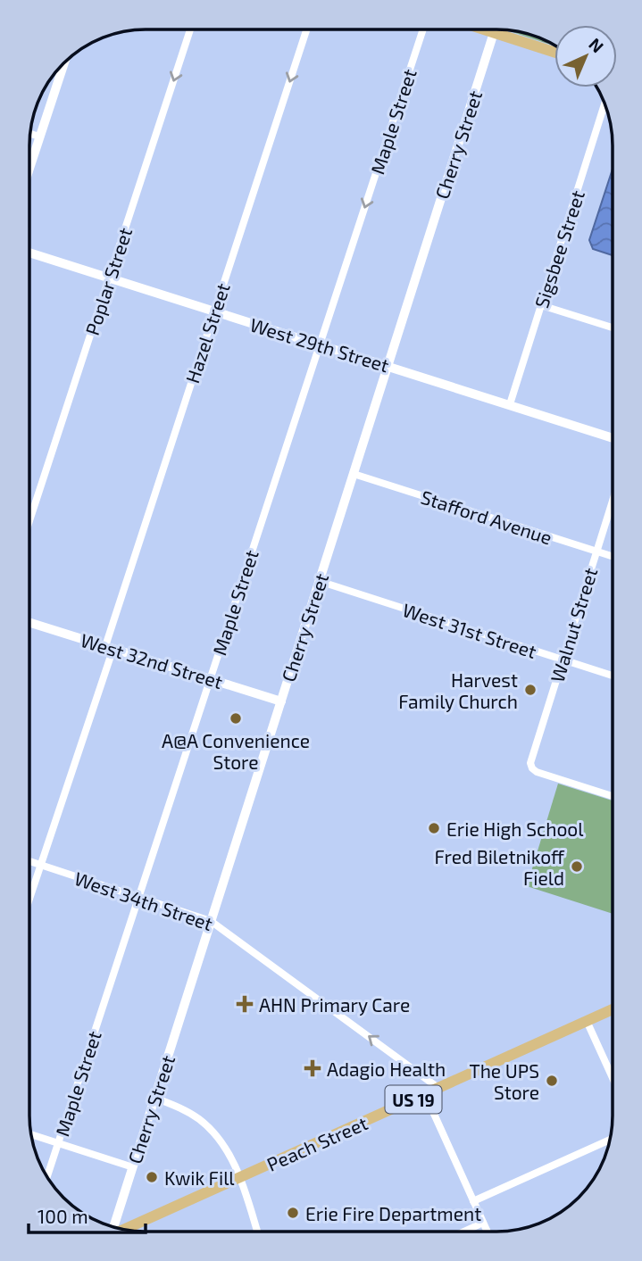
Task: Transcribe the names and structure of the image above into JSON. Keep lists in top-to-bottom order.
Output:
{
  "streets": {
    "main road": ["US 19", "Peach Street"],
    "street": [
      "Maple Street",
      "Cherry Street",
      "Sigsbee Street",
      "Poplar Street",
      "Hazel Street",
      "West 29th Street",
      "Stafford Avenue",
      "Walnut Street",
      "West 31st Street",
      "West 32nd Street",
      "West 34th Street"
    ]
  },
  "crossings": [
    ["Maple Street", "West 29th Street"],
    ["Maple Street", "West 32nd Street"],
    ["Maple Street", "West 34th Street"],
    ["Cherry Street", "West 29th Street"],
    ["Cherry Street", "Stafford Avenue"],
    ["Cherry Street", "West 31st Street"],
    ["Cherry Street", "West 32nd Street"],
    ["Cherry Street", "West 34th Street"],
    ["Sigsbee Street", "West 29th Street"],
    ["Poplar Street", "West 29th Street"],
    ["Hazel Street", "West 29th Street"],
    ["Hazel Street", "West 32nd Street"],
    ["Hazel Street", "West 34th Street"],
    ["Stafford Avenue", "Walnut Street"],
    ["Walnut Street", "West 31st Street"],
    ["West 34th Street", "Peach Street"]
  ],
  "one_way": ["Poplar Street", "West 34th Street"],
  "places": {
    "other": [
      "Harvest Family Church",
      "A@A Convenience Store",
      "Erie High School",
      "Fred Biletnikoff Field",
      "The UPS Store",
      "Kwik Fill",
      "Erie Fire Department"
    ],
    "health": ["AHN Primary Care", "Adagio Health"]
  },
  "scale_bar": "100 m",
  "north": "top right"
}
